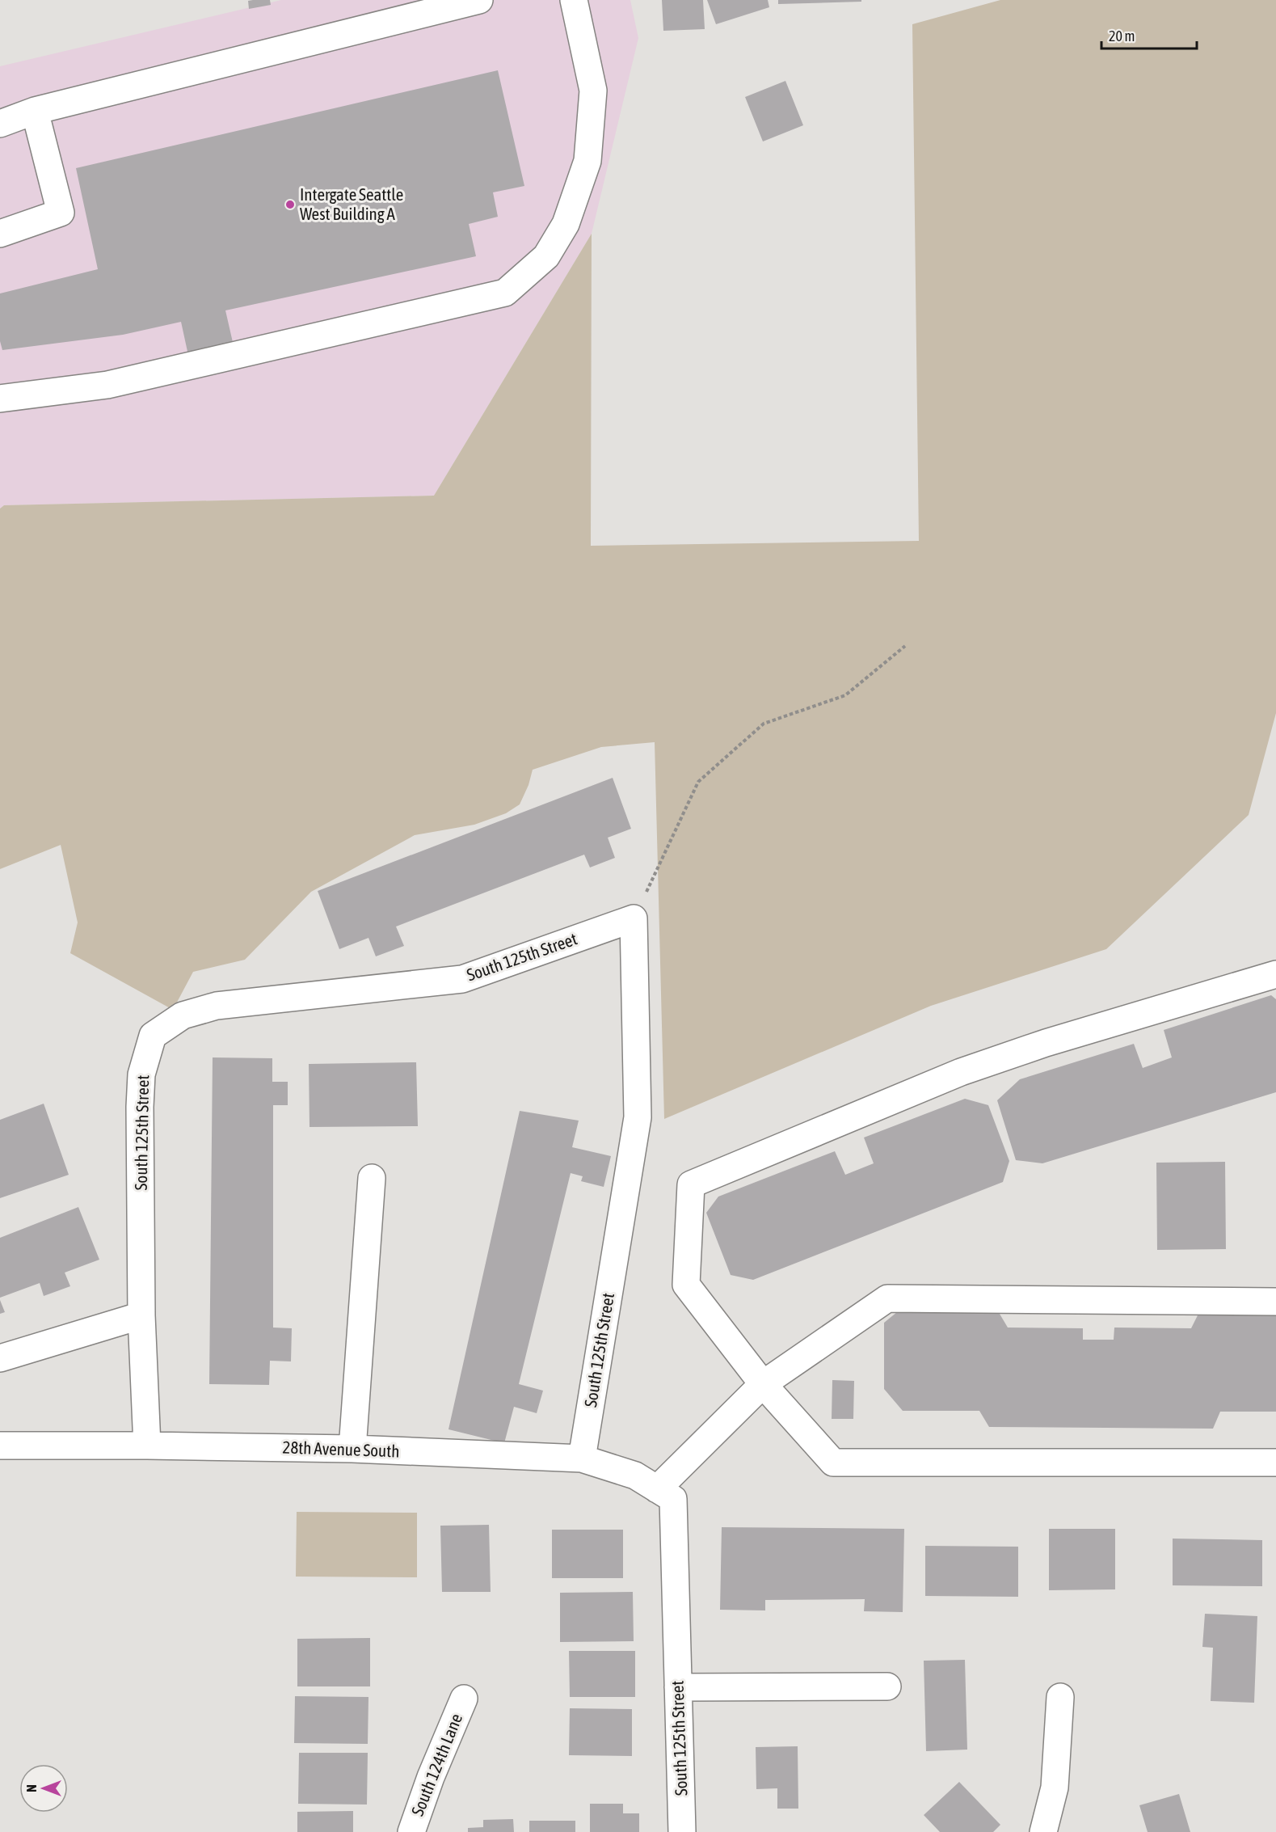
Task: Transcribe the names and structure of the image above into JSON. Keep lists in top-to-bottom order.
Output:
{
  "streets": {
    "street": ["South 125th Street", "28th Avenue South", "South 124th Lane"]
  },
  "crossings": [
    ["South 125th Street", "28th Avenue South"]
  ],
  "places": ["Intergate Seattle West Building A"],
  "scale_bar": "20 m",
  "north": "left"
}
